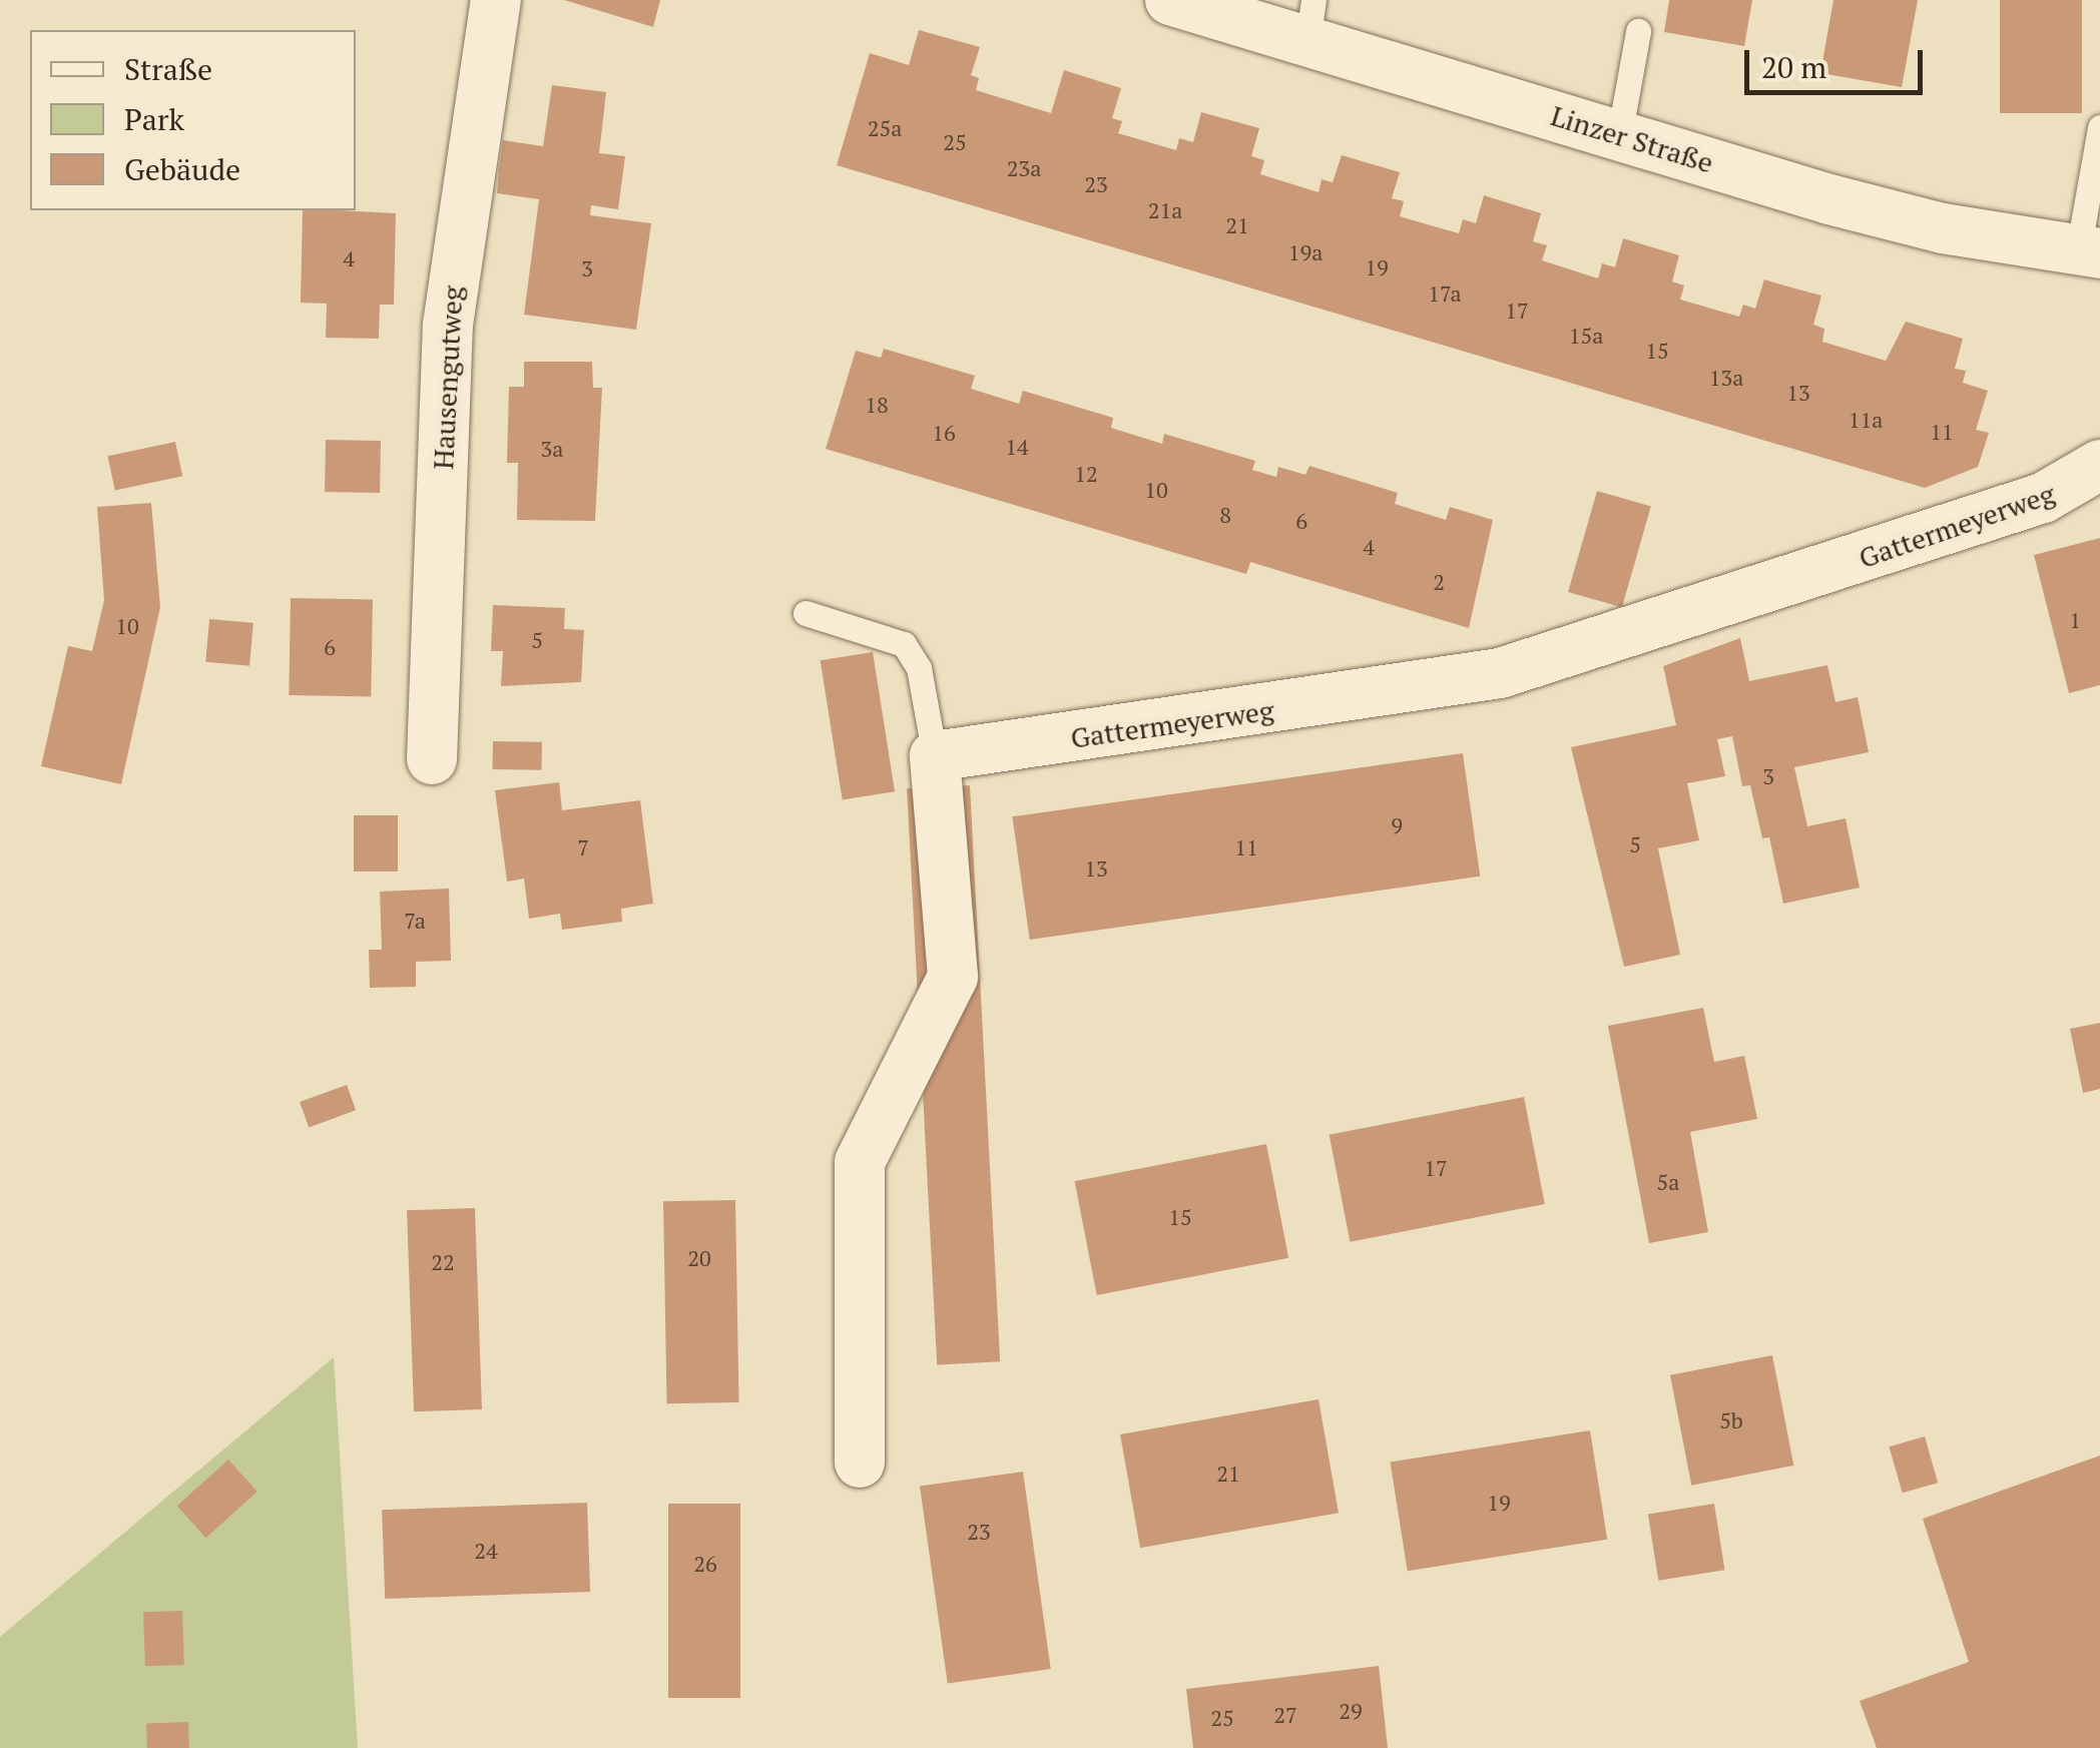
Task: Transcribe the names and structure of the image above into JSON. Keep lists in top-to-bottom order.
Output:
{
  "streets": {
    "street": ["Linzer Straße", "Hausengutweg", "Gattermeyerweg"]
  },
  "house_numbers": [
    "25a",
    "25",
    "23a",
    "23",
    "21a",
    "21",
    "19a",
    "4",
    "19",
    "3",
    "17a",
    "17",
    "15a",
    "15",
    "13a",
    "13",
    "18",
    "11a",
    "11",
    "16",
    "14",
    "3a",
    "12",
    "10",
    "8",
    "6",
    "4",
    "2",
    "1",
    "10",
    "5",
    "6",
    "3",
    "9",
    "5",
    "7",
    "11",
    "13",
    "7a",
    "17",
    "5a",
    "15",
    "20",
    "22",
    "5b",
    "21",
    "19",
    "23",
    "24",
    "26",
    "29",
    "27",
    "25"
  ],
  "legend": ["Straße", "Park", "Gebäude"],
  "scale_bar": "20 m"
}
